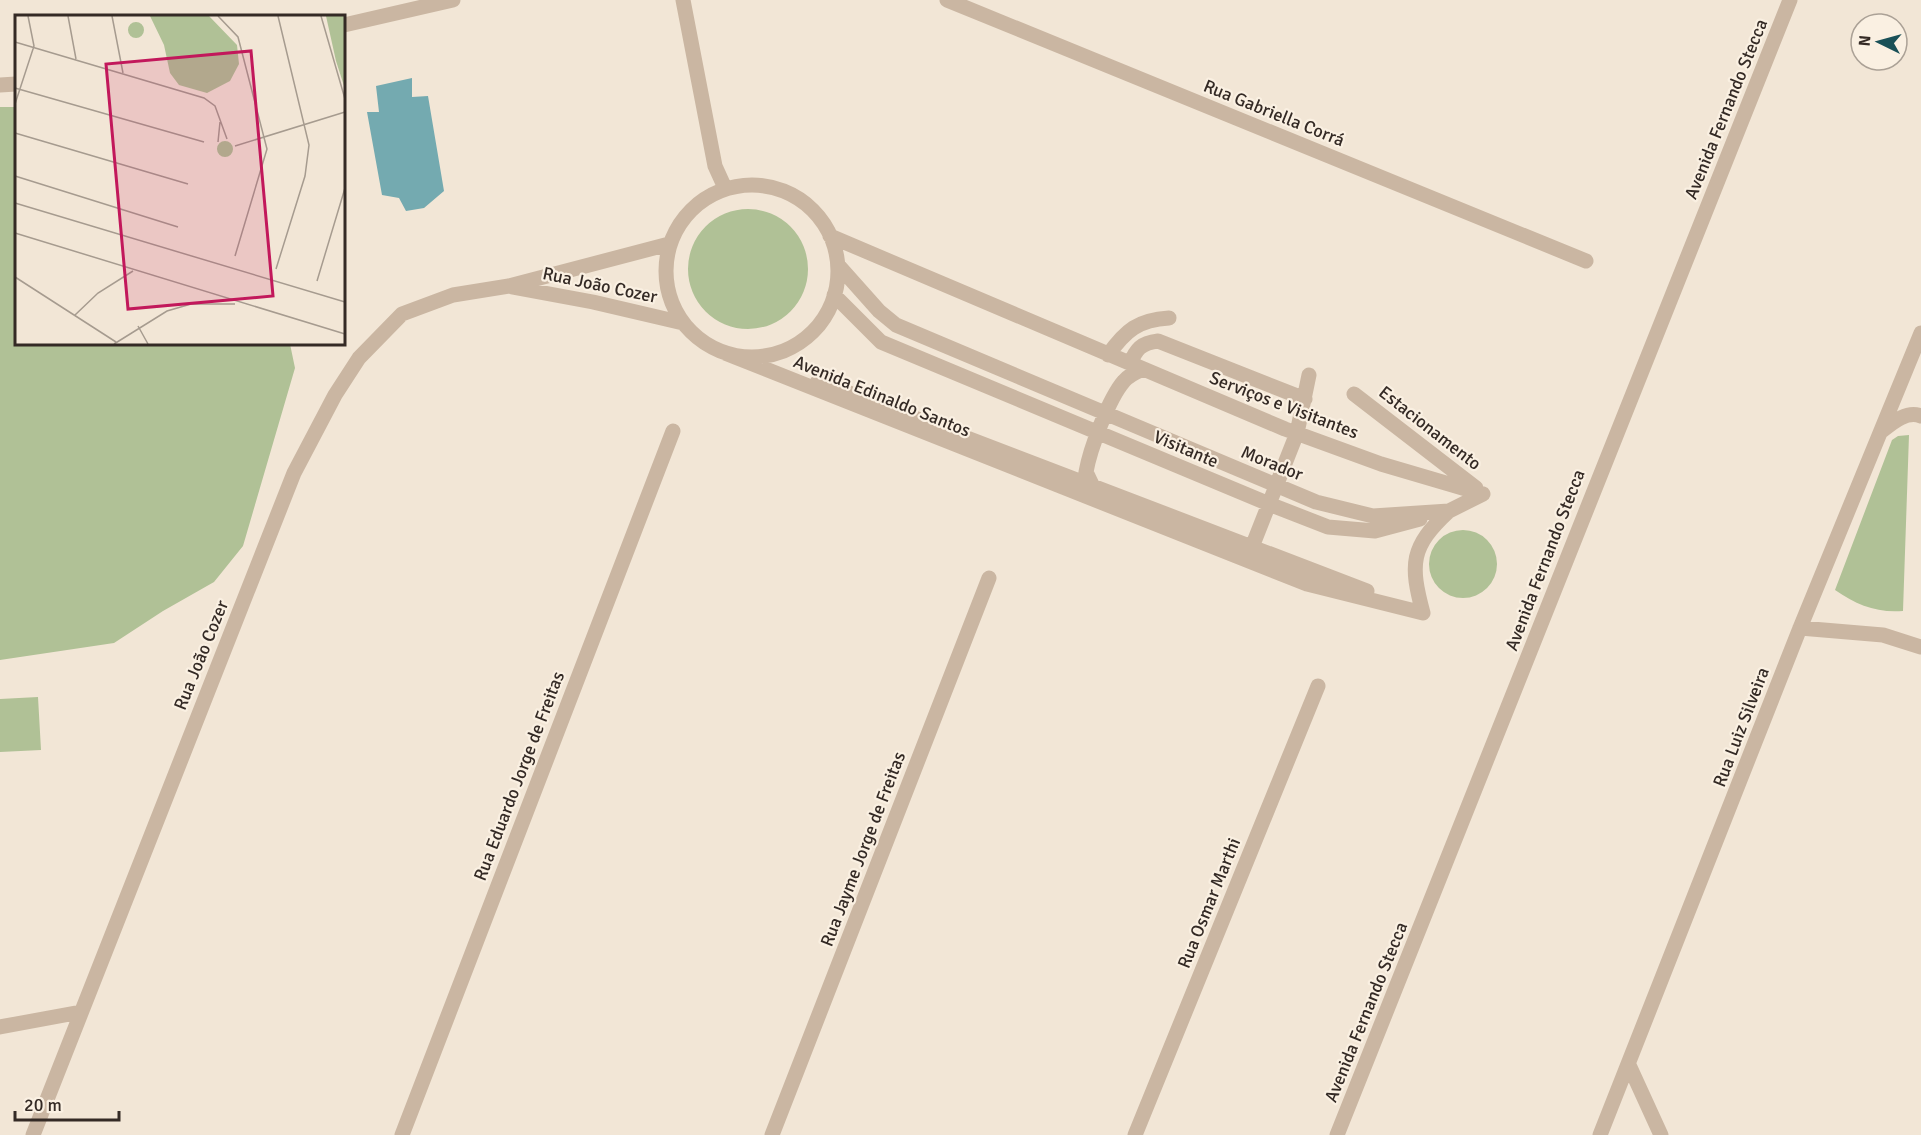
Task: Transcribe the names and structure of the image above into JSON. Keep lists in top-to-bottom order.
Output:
{
  "streets": {
    "street": [
      "Avenida Fernando Stecca",
      "Rua Gabriella Corrá",
      "Rua João Cozer",
      "Avenida Edinaldo Santos",
      "Serviços e Visitantes",
      "Estacionamento",
      "Visitante",
      "Morador",
      "Rua Luiz Silveira",
      "Rua Eduardo Jorge de Freitas",
      "Rua Jayme Jorge de Freitas",
      "Rua Osmar Marthi"
    ]
  },
  "crossings": [
    ["Rua João Cozer", "Avenida Edinaldo Santos"],
    ["Rua João Cozer", "Serviços e Visitantes"],
    ["Rua João Cozer", "Visitante"],
    ["Avenida Edinaldo Santos", "Serviços e Visitantes"],
    ["Avenida Edinaldo Santos", "Visitante"],
    ["Avenida Edinaldo Santos", "Morador"],
    ["Serviços e Visitantes", "Estacionamento"],
    ["Serviços e Visitantes", "Visitante"],
    ["Serviços e Visitantes", "Morador"],
    ["Estacionamento", "Morador"],
    ["Visitante", "Morador"]
  ],
  "scale_bar": "20 m",
  "north": "left"
}
